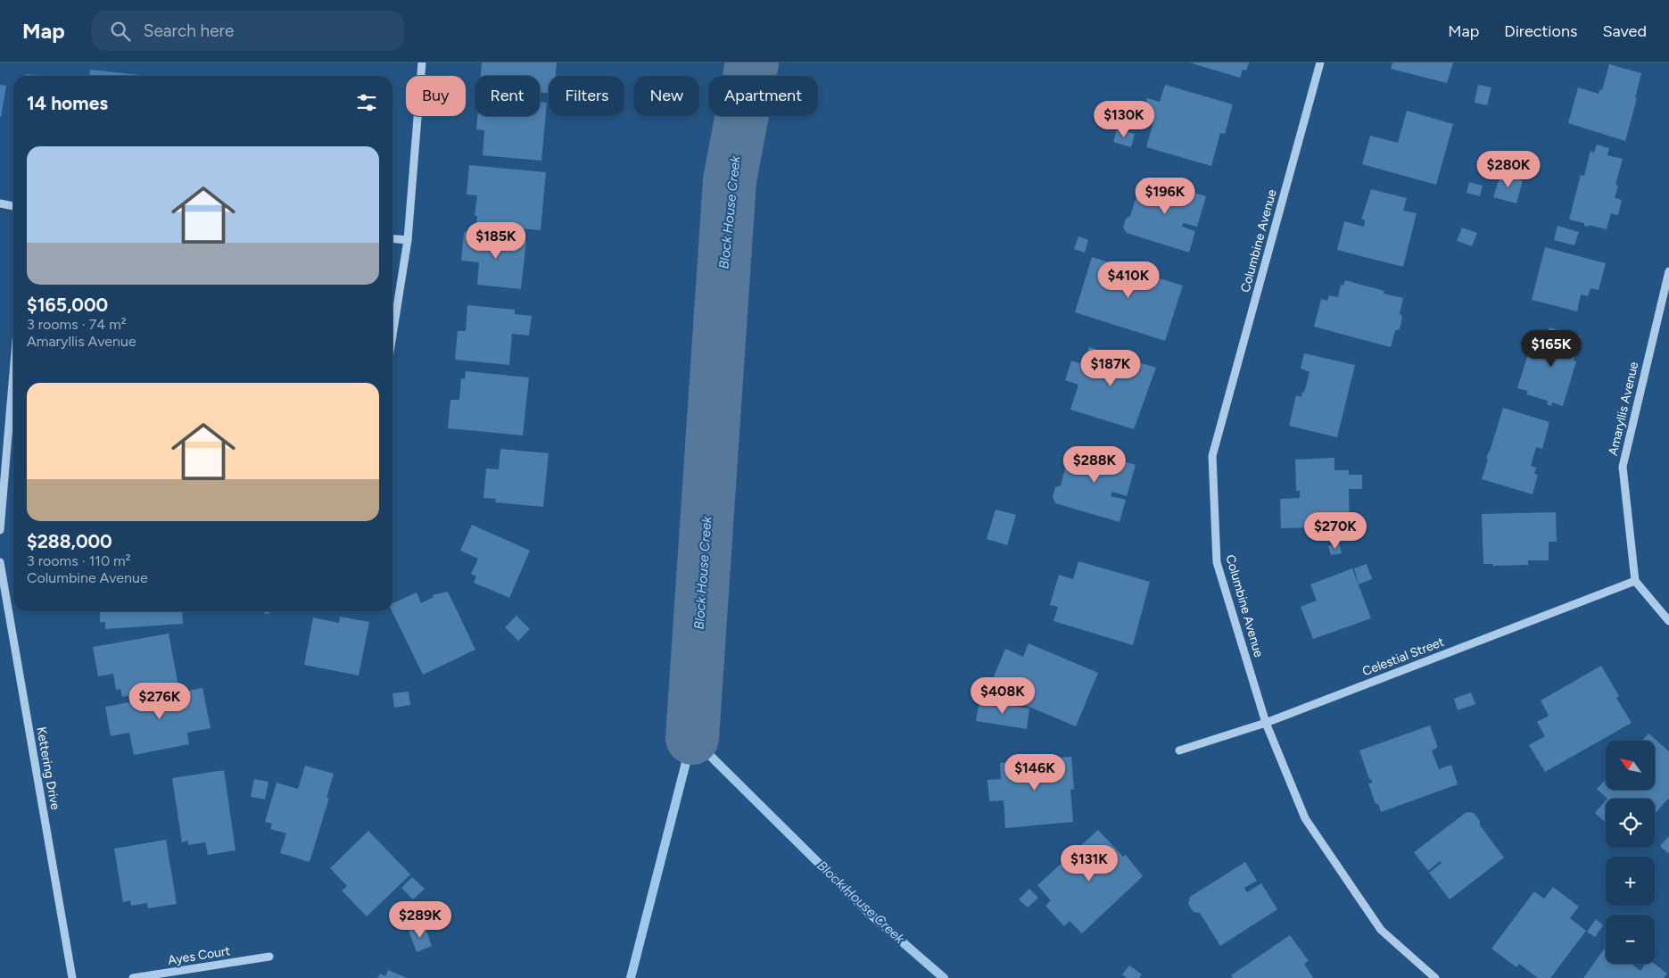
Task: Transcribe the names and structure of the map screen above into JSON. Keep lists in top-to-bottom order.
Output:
{
  "streets": {
    "street": [
      "Columbine Avenue",
      "Amaryllis Avenue",
      "Celestial Street",
      "Kettering Drive",
      "Ayes Court"
    ]
  },
  "crossings": [
    ["Columbine Avenue", "Celestial Street"],
    ["Amaryllis Avenue", "Celestial Street"]
  ],
  "water": ["Block House Creek"],
  "north": "top left",
  "page": {
    "header": "Map",
    "search": "Search here",
    "nav": ["Map", "Directions", "Saved"],
    "chip": [
      "Buy",
      "Rent",
      "Filters",
      "New",
      "Apartment"
    ],
    "heading": "14 homes",
    "price": [
      "$130K",
      "$280K",
      "$196K",
      "$185K",
      "$410K",
      "$165K",
      "$187K",
      "$288K",
      "$270K",
      "$408K",
      "$276K",
      "$146K",
      "$131K",
      "$289K"
    ],
    "list": [
      {
        "name": "$165,000",
        "note": "3 rooms · 74 m² · Amaryllis Avenue"
      },
      {
        "name": "$288,000",
        "note": "3 rooms · 110 m² · Columbine Avenue"
      }
    ],
    "map_buttons": ["+", "−"]
  }
}
